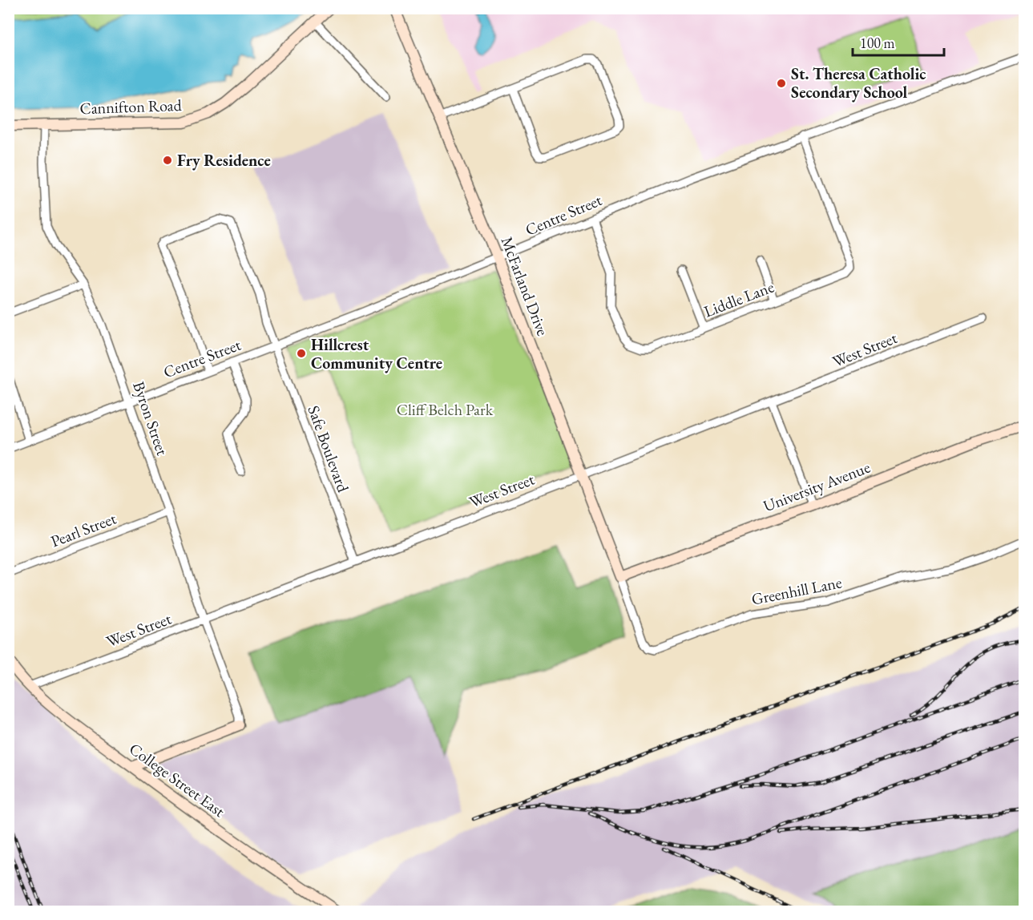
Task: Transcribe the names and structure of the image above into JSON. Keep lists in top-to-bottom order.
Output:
{
  "streets": {
    "street": [
      "Cannifton Road",
      "Centre Street",
      "McFarland Drive",
      "Liddle Lane",
      "West Street",
      "Byron Street",
      "Safe Boulevard",
      "University Avenue",
      "Pearl Street",
      "Greenhill Lane",
      "College Street East"
    ]
  },
  "crossings": [
    ["Cannifton Road", "Byron Street"],
    ["Centre Street", "McFarland Drive"],
    ["Centre Street", "Liddle Lane"],
    ["Centre Street", "Byron Street"],
    ["Centre Street", "Safe Boulevard"],
    ["McFarland Drive", "West Street"],
    ["McFarland Drive", "University Avenue"],
    ["McFarland Drive", "Greenhill Lane"],
    ["West Street", "Byron Street"],
    ["West Street", "Safe Boulevard"],
    ["West Street", "College Street East"],
    ["Byron Street", "Pearl Street"],
    ["University Avenue", "Greenhill Lane"]
  ],
  "parks": ["Cliff Belch Park"],
  "places": ["St. Theresa Catholic Secondary School", "Fry Residence", "Hillcrest Community Centre"],
  "scale_bar": "100 m"
}
